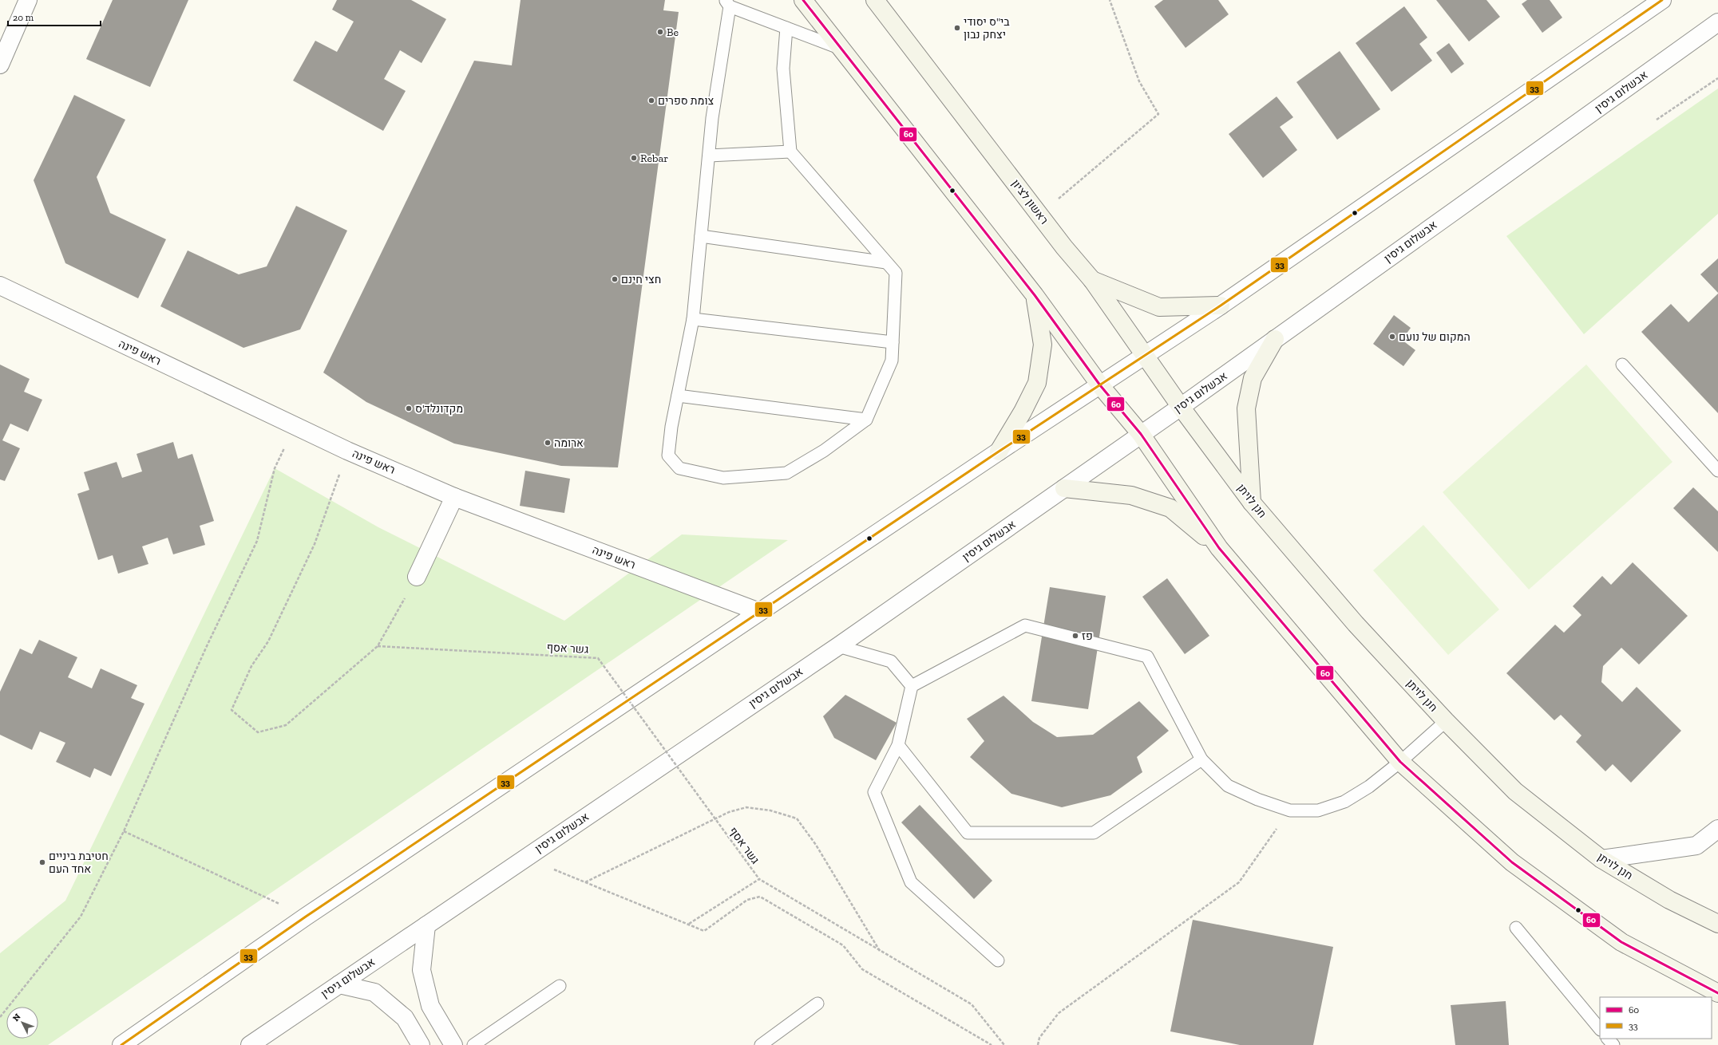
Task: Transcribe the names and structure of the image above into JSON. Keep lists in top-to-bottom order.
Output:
{
  "streets": {
    "main road": ["ראשון לציון", "חנן לויתן"],
    "street": ["אבשלום גיסין", "ראש פינה"],
    "path": ["גשר אסף"]
  },
  "crossings": [
    ["אבשלום גיסין", "ראשון לציון"],
    ["אבשלום גיסין", "חנן לויתן"],
    ["ראשון לציון", "חנן לויתן"]
  ],
  "places": [
    "בי\"ס יסודי יצחק נבון",
    "Be",
    "צומת ספרים",
    "Rebar",
    "חצי חינם",
    "המקום של נועם",
    "מקדונלד'ס",
    "ארומה",
    "פז",
    "חטיבת ביניים אחד העם"
  ],
  "lines": ["transit line 60", "transit line 33"],
  "legend": ["60", "33"],
  "scale_bar": "20 m",
  "north": "top left"
}
